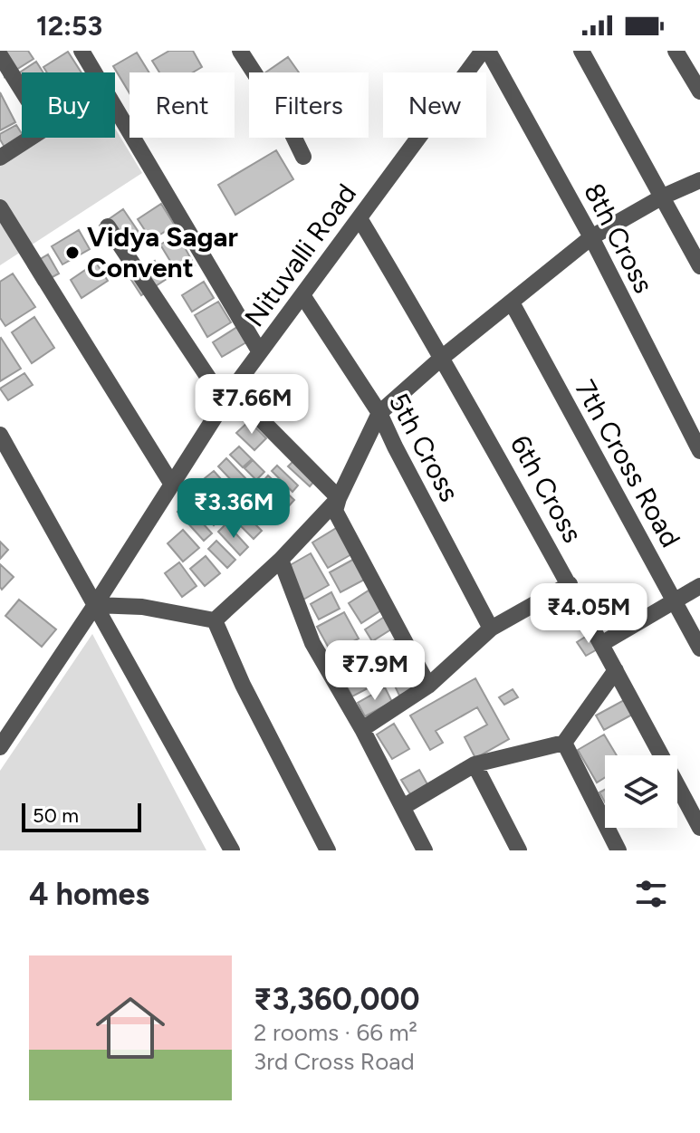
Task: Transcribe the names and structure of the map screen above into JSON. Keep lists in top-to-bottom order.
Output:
{
  "streets": {
    "street": [
      "8th Cross",
      "Nituvalli Road",
      "5th Cross",
      "7th Cross Road",
      "6th Cross"
    ]
  },
  "crossings": [
    ["8th Cross", "Nituvalli Road"],
    ["Nituvalli Road", "5th Cross"],
    ["Nituvalli Road", "6th Cross"]
  ],
  "places": ["Vidya Sagar Convent"],
  "scale_bar": "50 m",
  "page": {
    "status": "12:53",
    "chip": [
      "Buy",
      "Rent",
      "Filters",
      "New"
    ],
    "price": [
      "₹7.66M",
      "₹3.36M",
      "₹4.05M",
      "₹7.9M"
    ],
    "scale": "50 m",
    "heading": "4 homes",
    "list": [
      {
        "name": "₹3,360,000",
        "note": "2 rooms · 66 m² · 3rd Cross Road"
      }
    ]
  }
}
